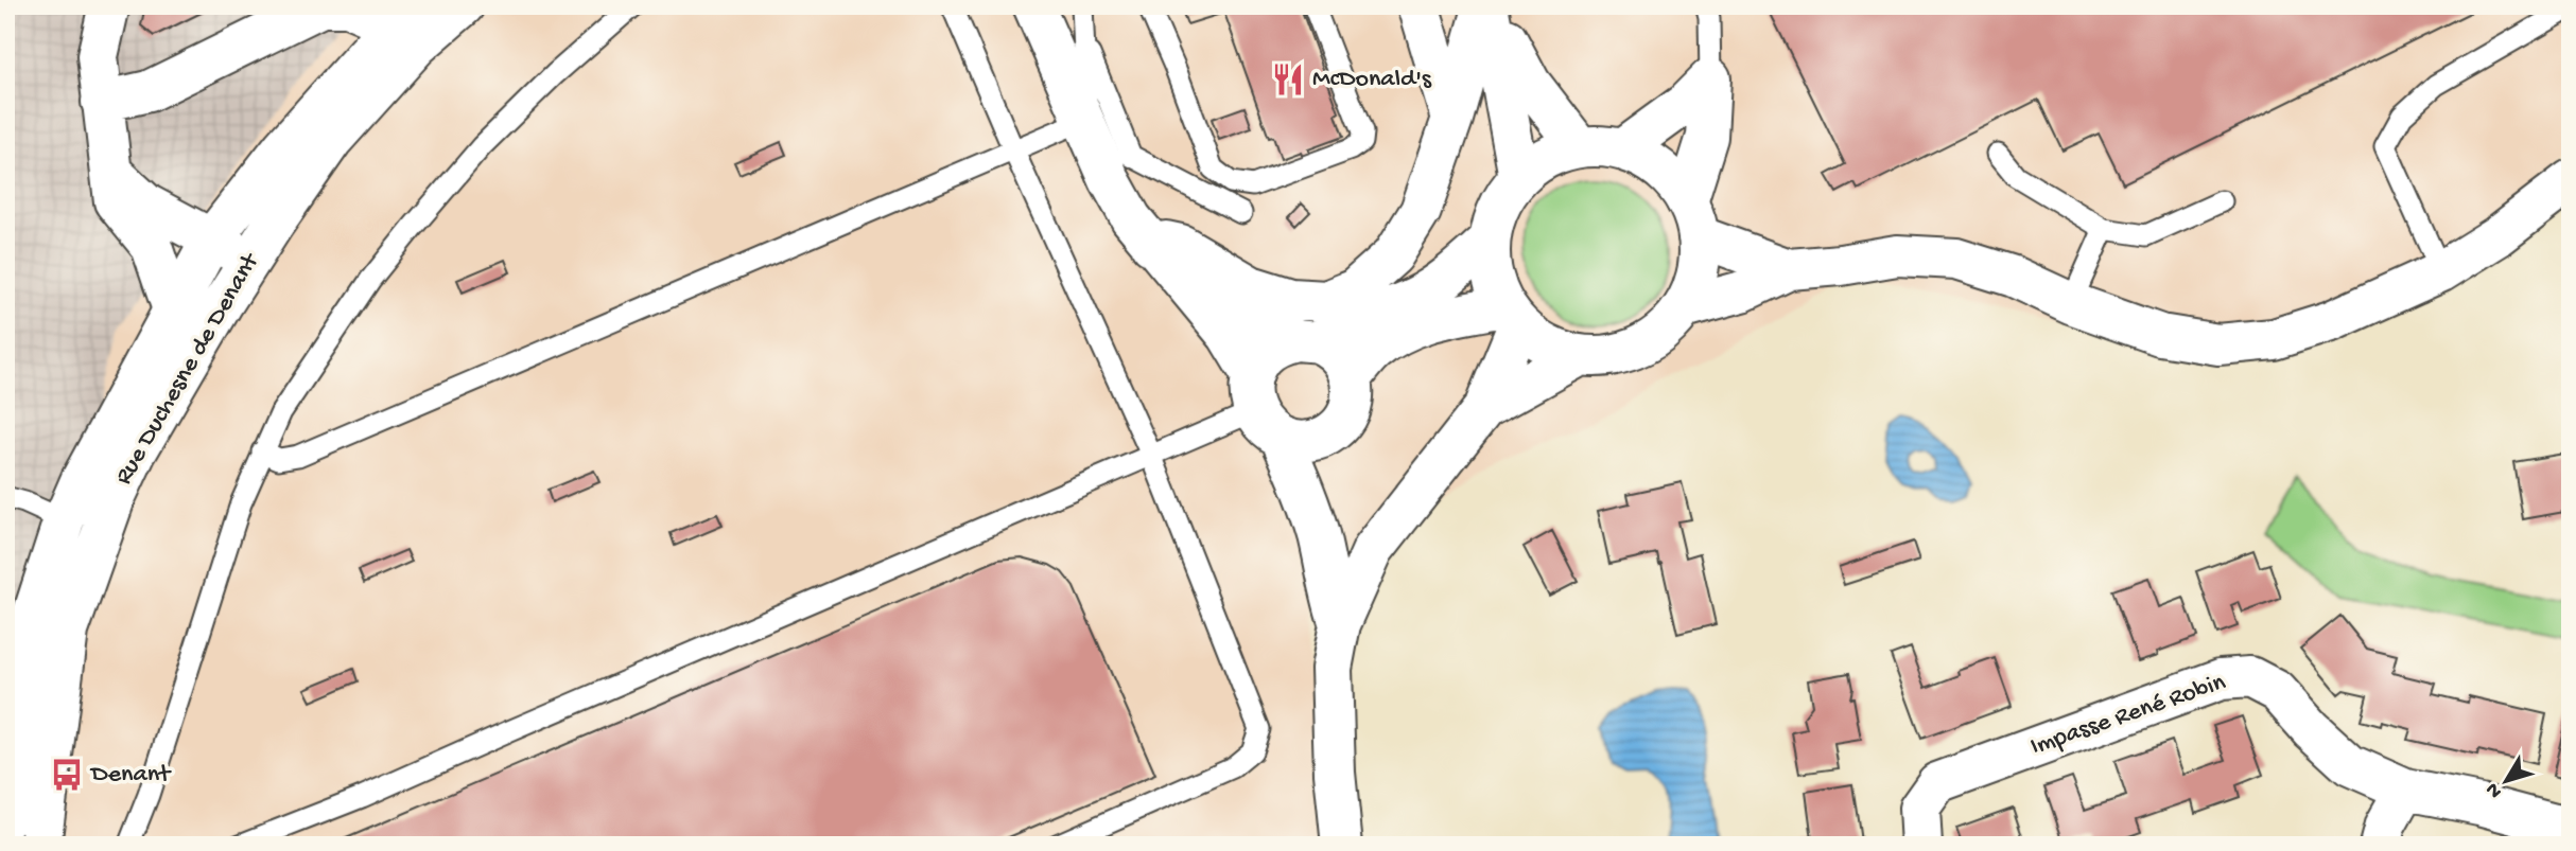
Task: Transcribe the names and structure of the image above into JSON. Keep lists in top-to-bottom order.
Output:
{
  "streets": {
    "street": ["Rue Duchesne de Denant", "Impasse René Robin"]
  },
  "places": {
    "restaurant": ["McDonald's"],
    "bus stop": ["Denant"]
  },
  "north": "bottom left"
}
